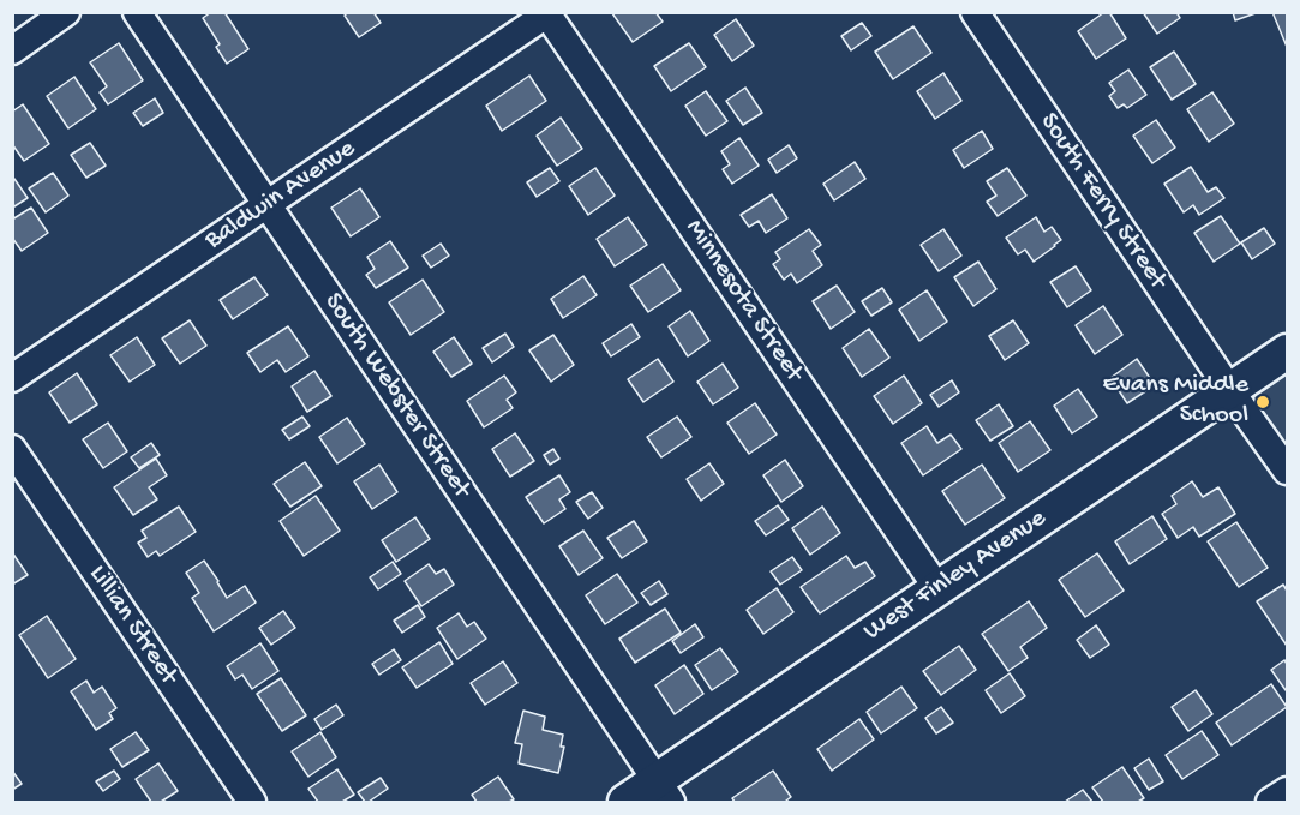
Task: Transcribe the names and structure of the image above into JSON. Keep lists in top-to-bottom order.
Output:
{
  "streets": {
    "main road": ["West Finley Avenue"],
    "street": [
      "Baldwin Avenue",
      "South Ferry Street",
      "Minnesota Street",
      "South Webster Street",
      "Lillian Street"
    ]
  },
  "crossings": [
    ["Baldwin Avenue", "Minnesota Street"],
    ["Baldwin Avenue", "South Webster Street"],
    ["South Ferry Street", "West Finley Avenue"],
    ["Minnesota Street", "West Finley Avenue"],
    ["South Webster Street", "West Finley Avenue"]
  ],
  "places": ["Evans Middle School"]
}
